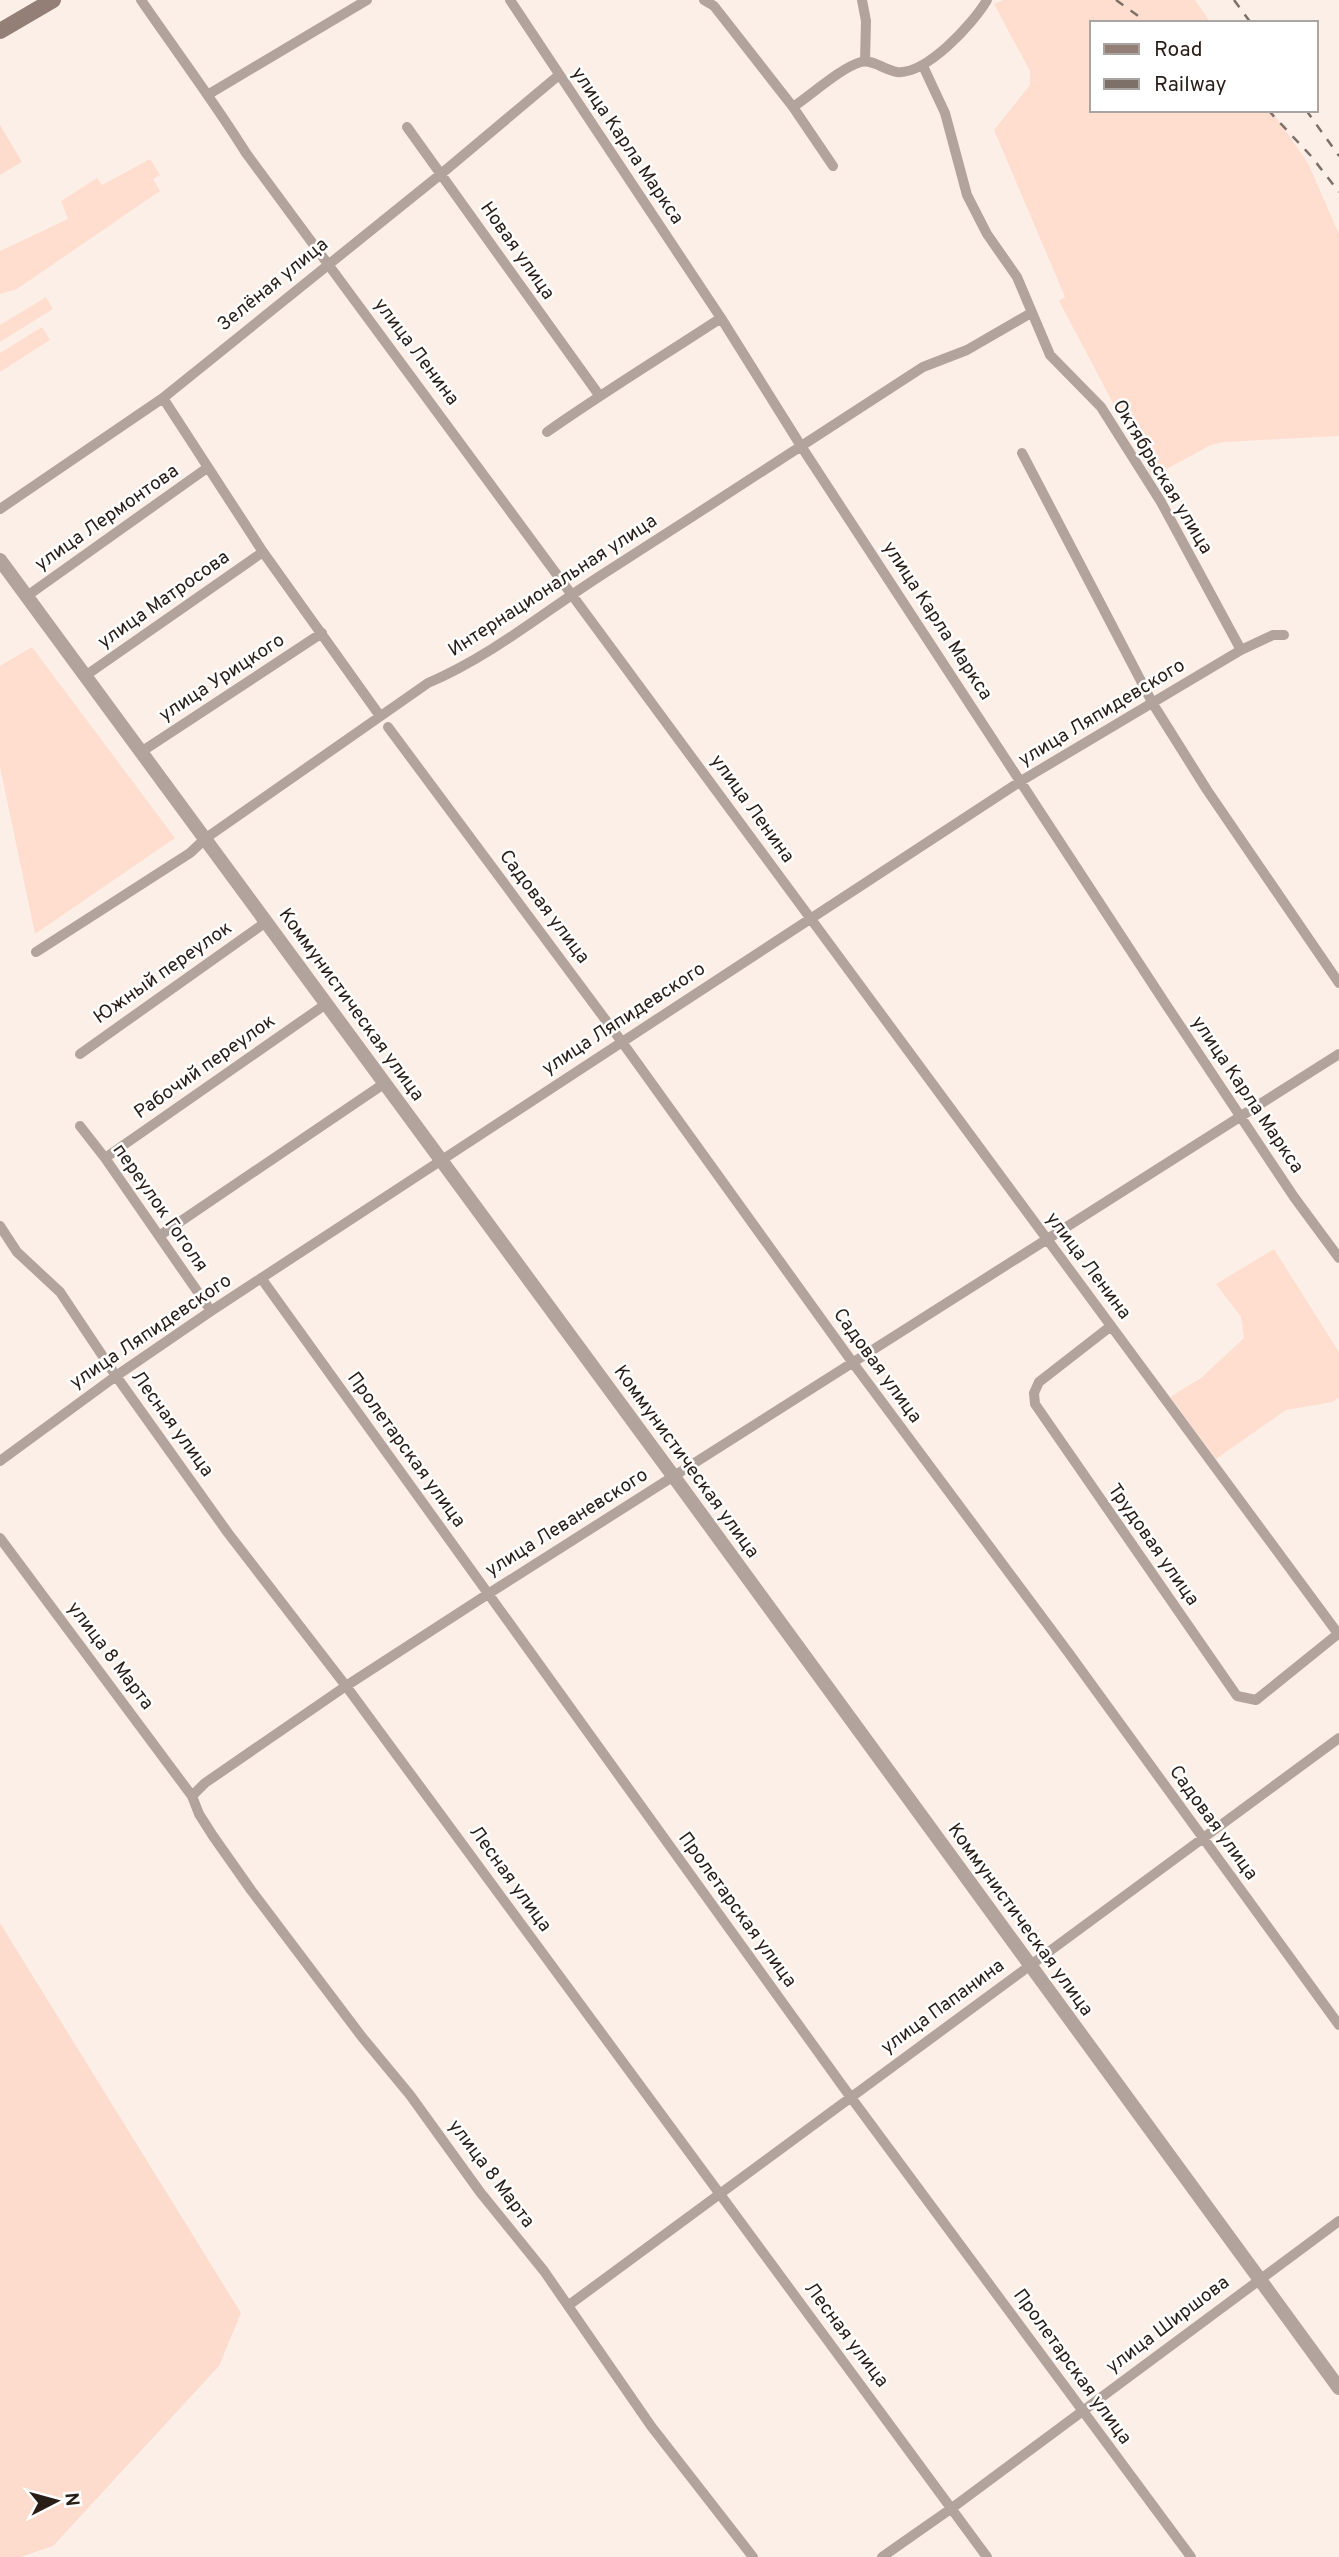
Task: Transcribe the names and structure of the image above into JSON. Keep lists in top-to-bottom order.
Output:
{
  "streets": {
    "street": [
      "улица Карла Маркса",
      "Новая улица",
      "Зелёная улица",
      "улица Ленина",
      "Октябрьская улица",
      "улица Лермонтова",
      "Интернациональная улица",
      "улица Матросова",
      "улица Урицкого",
      "улица Ляпидевского",
      "Садовая улица",
      "Южный переулок",
      "Коммунистическая улица",
      "Рабочий переулок",
      "переулок Гоголя",
      "Лесная улица",
      "Пролетарская улица",
      "улица Леваневского",
      "Трудовая улица",
      "улица 8 Марта",
      "улица Папанина",
      "улица Ширшова"
    ]
  },
  "crossings": [
    ["улица Карла Маркса", "Зелёная улица"],
    ["улица Карла Маркса", "Интернациональная улица"],
    ["улица Карла Маркса", "улица Ляпидевского"],
    ["улица Карла Маркса", "улица Леваневского"],
    ["Новая улица", "Зелёная улица"],
    ["Зелёная улица", "улица Ленина"],
    ["улица Ленина", "Интернациональная улица"],
    ["улица Ленина", "улица Ляпидевского"],
    ["улица Ленина", "улица Леваневского"],
    ["улица Ленина", "Трудовая улица"],
    ["Октябрьская улица", "Интернациональная улица"],
    ["Октябрьская улица", "улица Ляпидевского"],
    ["улица Лермонтова", "Коммунистическая улица"],
    ["Интернациональная улица", "Коммунистическая улица"],
    ["улица Матросова", "Коммунистическая улица"],
    ["улица Урицкого", "Коммунистическая улица"],
    ["улица Ляпидевского", "Садовая улица"],
    ["улица Ляпидевского", "Коммунистическая улица"],
    ["улица Ляпидевского", "переулок Гоголя"],
    ["улица Ляпидевского", "Лесная улица"],
    ["улица Ляпидевского", "Пролетарская улица"],
    ["Садовая улица", "улица Леваневского"],
    ["Садовая улица", "улица Папанина"],
    ["Южный переулок", "Коммунистическая улица"],
    ["Коммунистическая улица", "Рабочий переулок"],
    ["Коммунистическая улица", "улица Леваневского"],
    ["Коммунистическая улица", "улица Папанина"],
    ["Коммунистическая улица", "улица Ширшова"],
    ["Рабочий переулок", "переулок Гоголя"],
    ["Лесная улица", "улица Леваневского"],
    ["Лесная улица", "улица Папанина"],
    ["Лесная улица", "улица Ширшова"],
    ["Пролетарская улица", "улица Леваневского"],
    ["Пролетарская улица", "улица Папанина"],
    ["Пролетарская улица", "улица Ширшова"],
    ["улица Леваневского", "улица 8 Марта"],
    ["улица 8 Марта", "улица Папанина"]
  ],
  "legend": ["Road", "Railway"],
  "north": "right"
}
